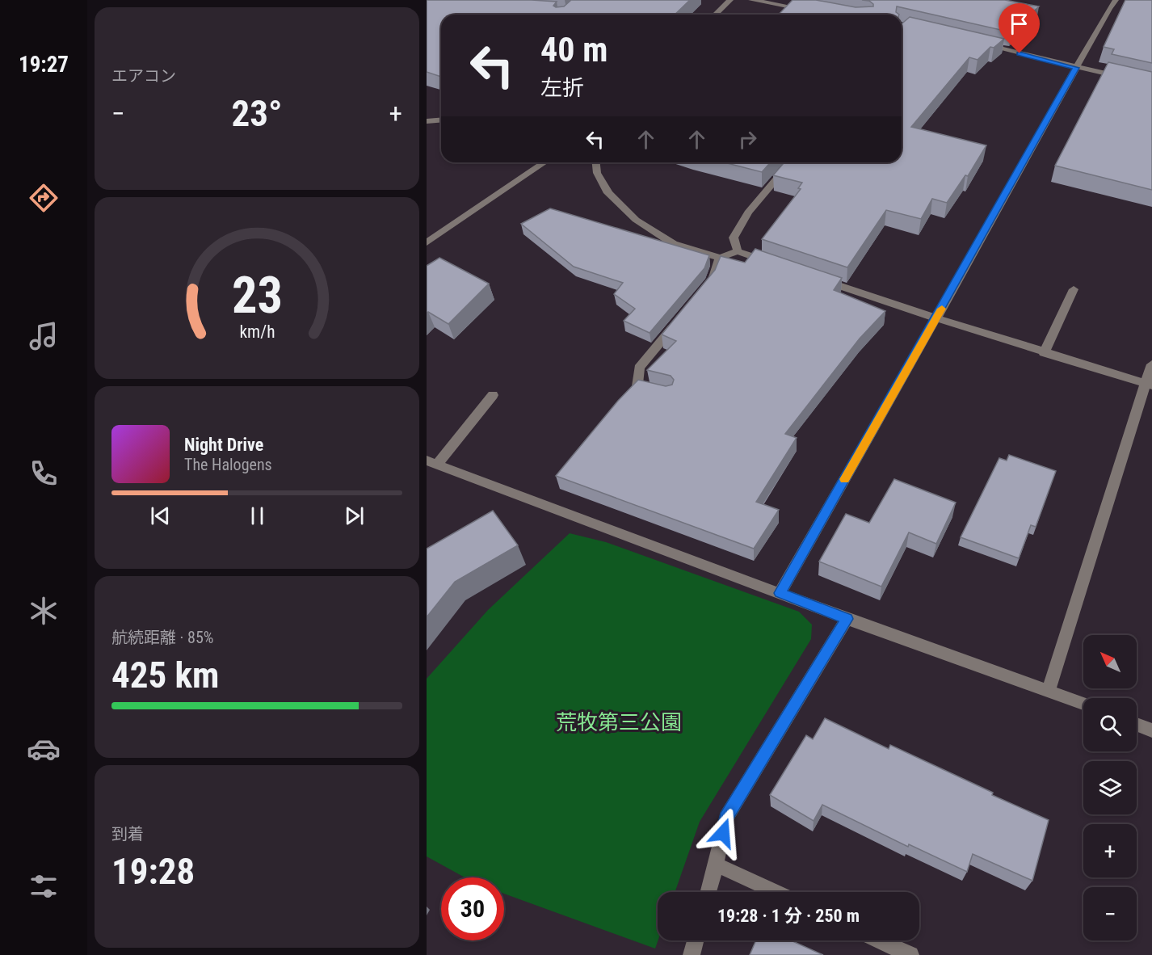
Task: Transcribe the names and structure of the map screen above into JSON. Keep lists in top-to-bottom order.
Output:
{
  "parks": ["荒牧第三公園"],
  "north": "top left",
  "page": {
    "tabs": "19:27",
    "tile": [
      "エアコン",
      ["航続距離 · 85%", "425 km"],
      ["到着", "19:28"]
    ],
    "turn": ["40 m", "左折"],
    "heat": ["−", "23°", "+"],
    "song": ["Night Drive", "The Halogens"],
    "map_buttons": ["+", "−"],
    "limit": "30",
    "trip": "19:28 · 1 分 · 250 m",
    "gauge": ["23", "km/h"]
  }
}
